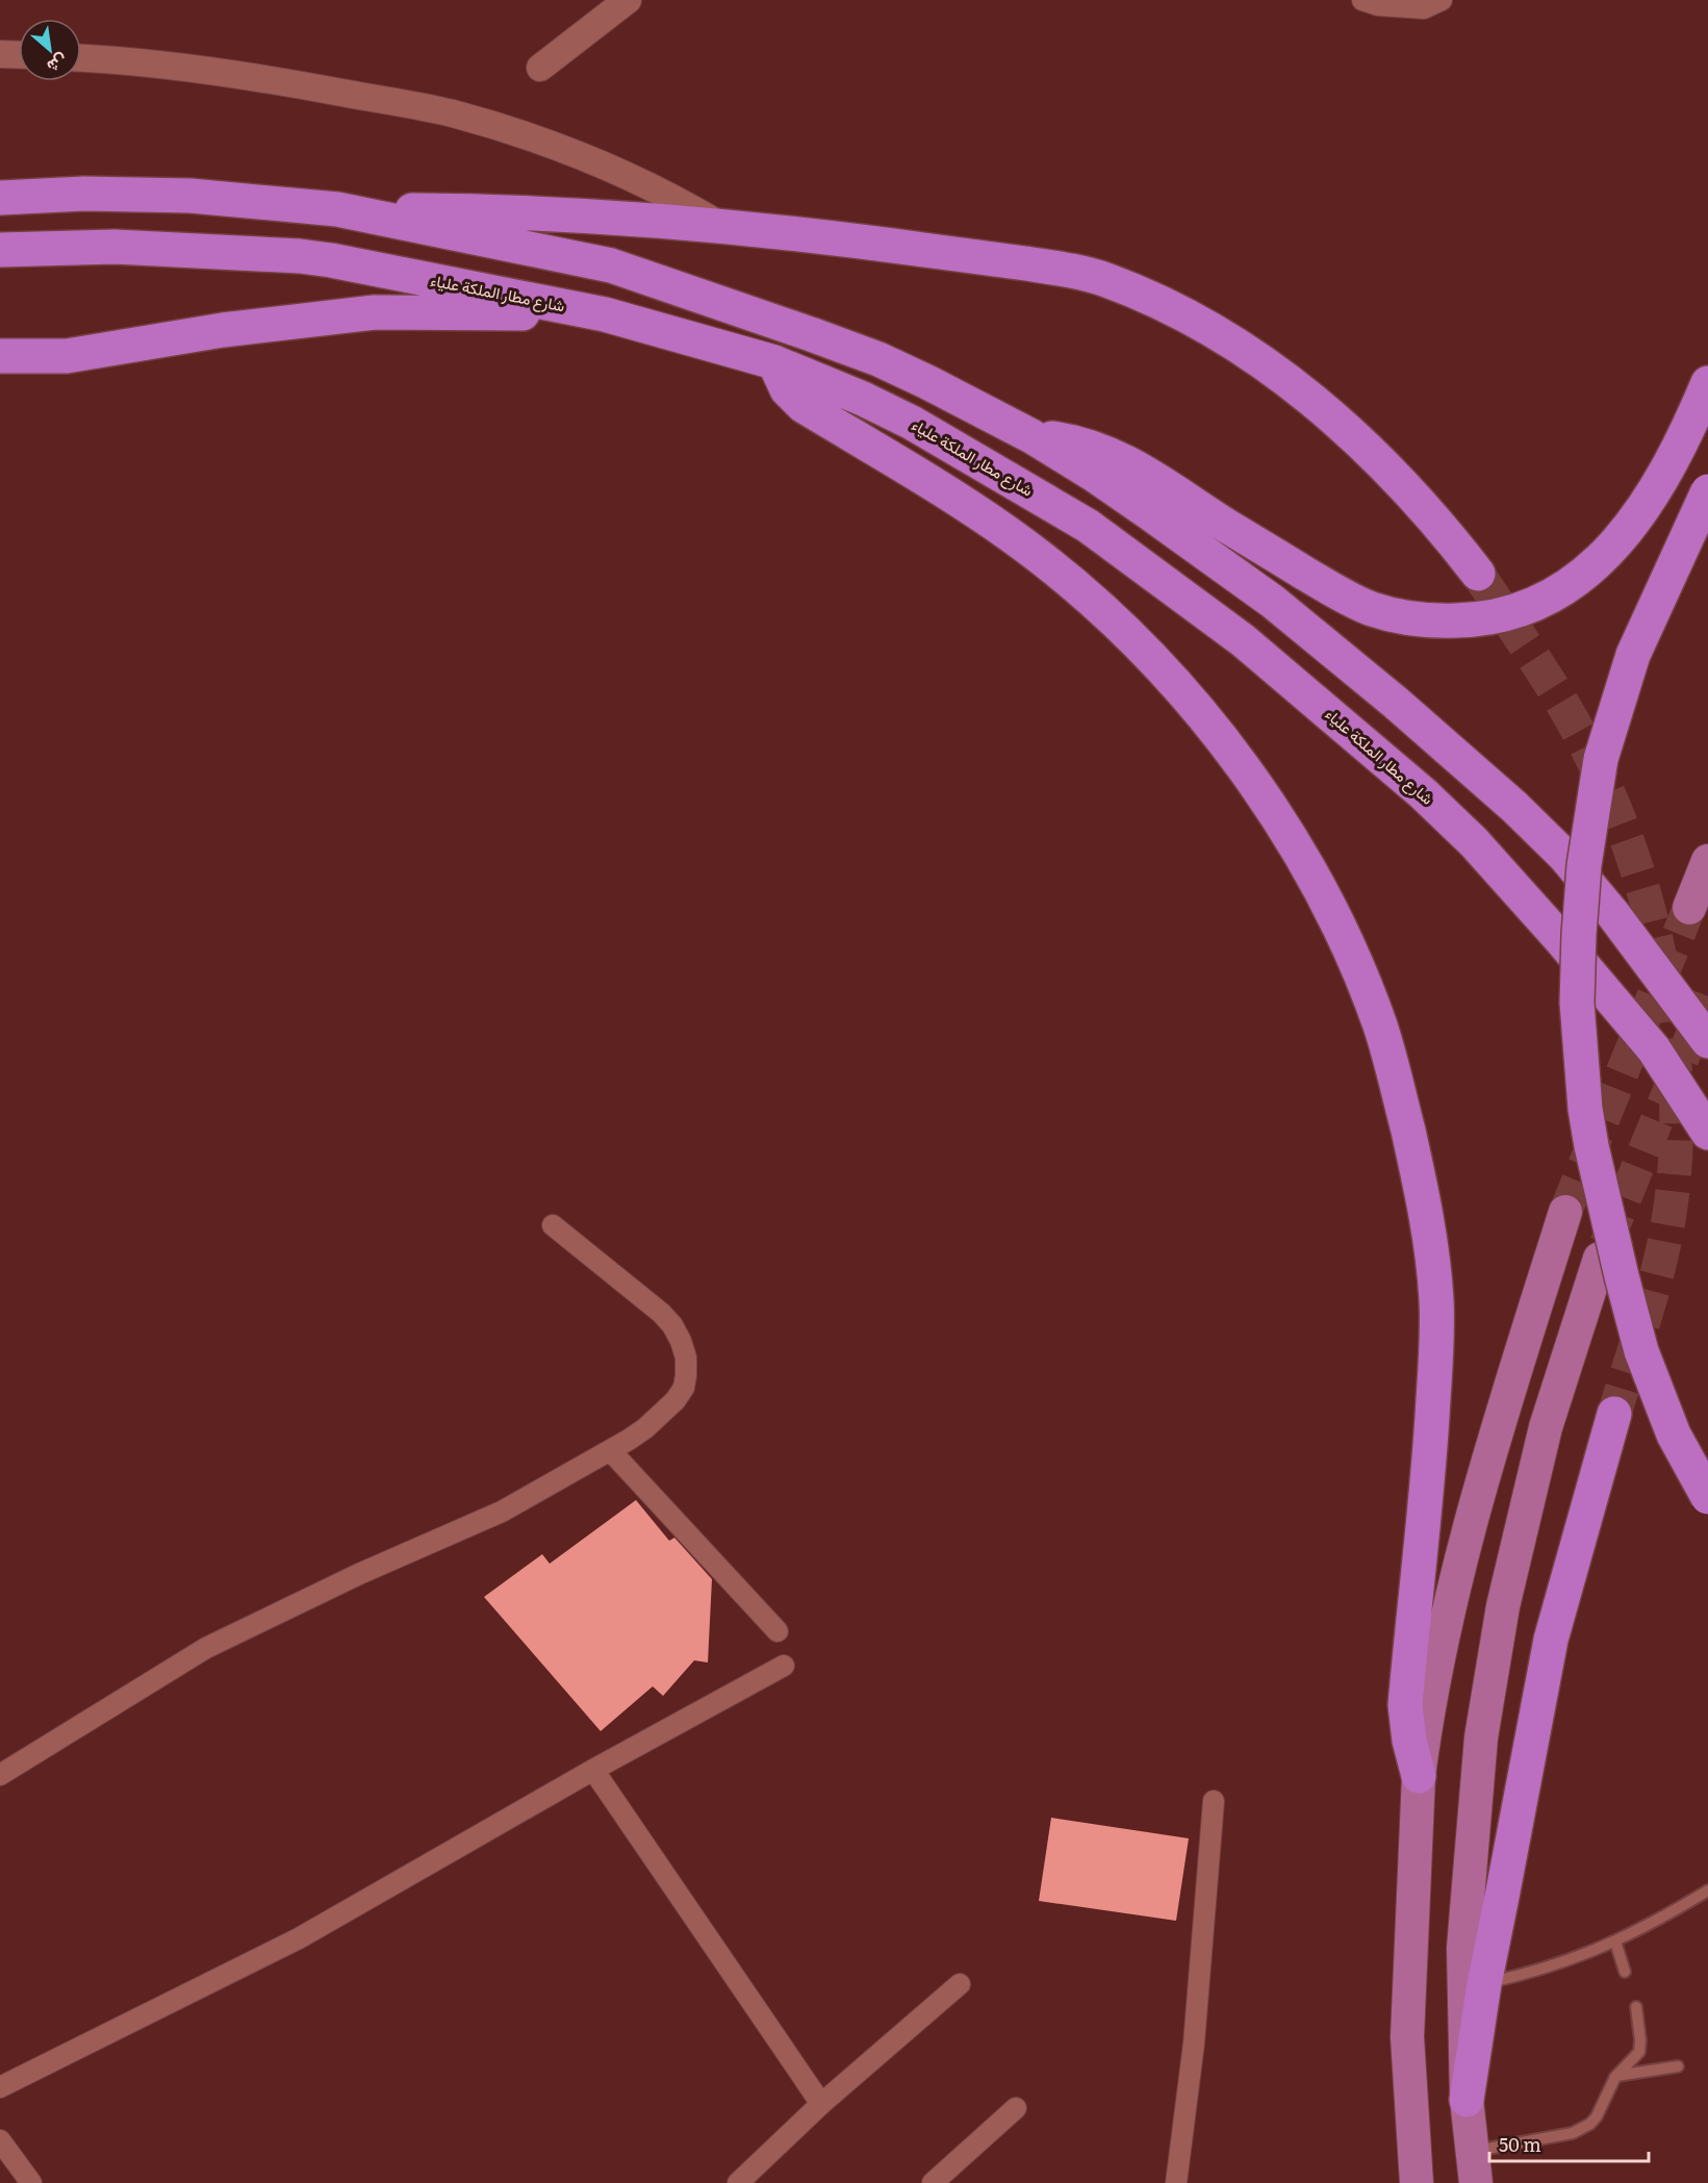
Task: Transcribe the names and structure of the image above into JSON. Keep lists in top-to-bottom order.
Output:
{
  "streets": {
    "highway": ["شارع مطار الملكة علياء"]
  },
  "scale_bar": "50 m",
  "north": "bottom right"
}
